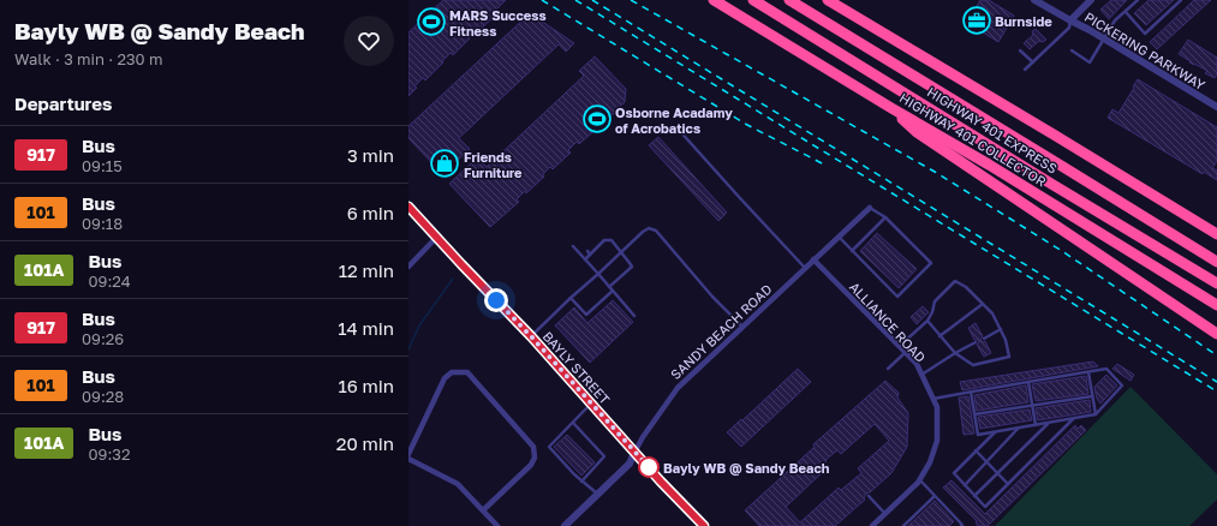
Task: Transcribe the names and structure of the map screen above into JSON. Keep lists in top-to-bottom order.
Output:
{
  "streets": {
    "highway": ["HIGHWAY 401 EXPRESS", "HIGHWAY 401 COLLECTOR"],
    "main road": ["BAYLY STREET"],
    "street": ["PICKERING PARKWAY", "ALLIANCE ROAD", "SANDY BEACH ROAD"]
  },
  "crossings": [
    ["ALLIANCE ROAD", "SANDY BEACH ROAD"],
    ["SANDY BEACH ROAD", "BAYLY STREET"]
  ],
  "places": {
    "office": ["Burnside"],
    "sports": ["MARS Success Fitness", "Osborne Acadamy of Acrobatics"],
    "shop": ["Friends Furniture"],
    "other": ["Bayly WB @ Sandy Beach"]
  },
  "lines": ["bus line 917"],
  "page": {
    "heading": [
      ["Bayly WB @ Sandy Beach", "Walk · 3 min · 230 m"],
      "Departures"
    ],
    "list": [
      {
        "mark": "917",
        "name": "Bus",
        "note": "09:15",
        "value": "3 min"
      },
      {
        "mark": "101",
        "name": "Bus",
        "note": "09:18",
        "value": "6 min"
      },
      {
        "mark": "101A",
        "name": "Bus",
        "note": "09:24",
        "value": "12 min"
      },
      {
        "mark": "917",
        "name": "Bus",
        "note": "09:26",
        "value": "14 min"
      },
      {
        "mark": "101",
        "name": "Bus",
        "note": "09:28",
        "value": "16 min"
      },
      {
        "mark": "101A",
        "name": "Bus",
        "note": "09:32",
        "value": "20 min"
      }
    ]
  }
}
